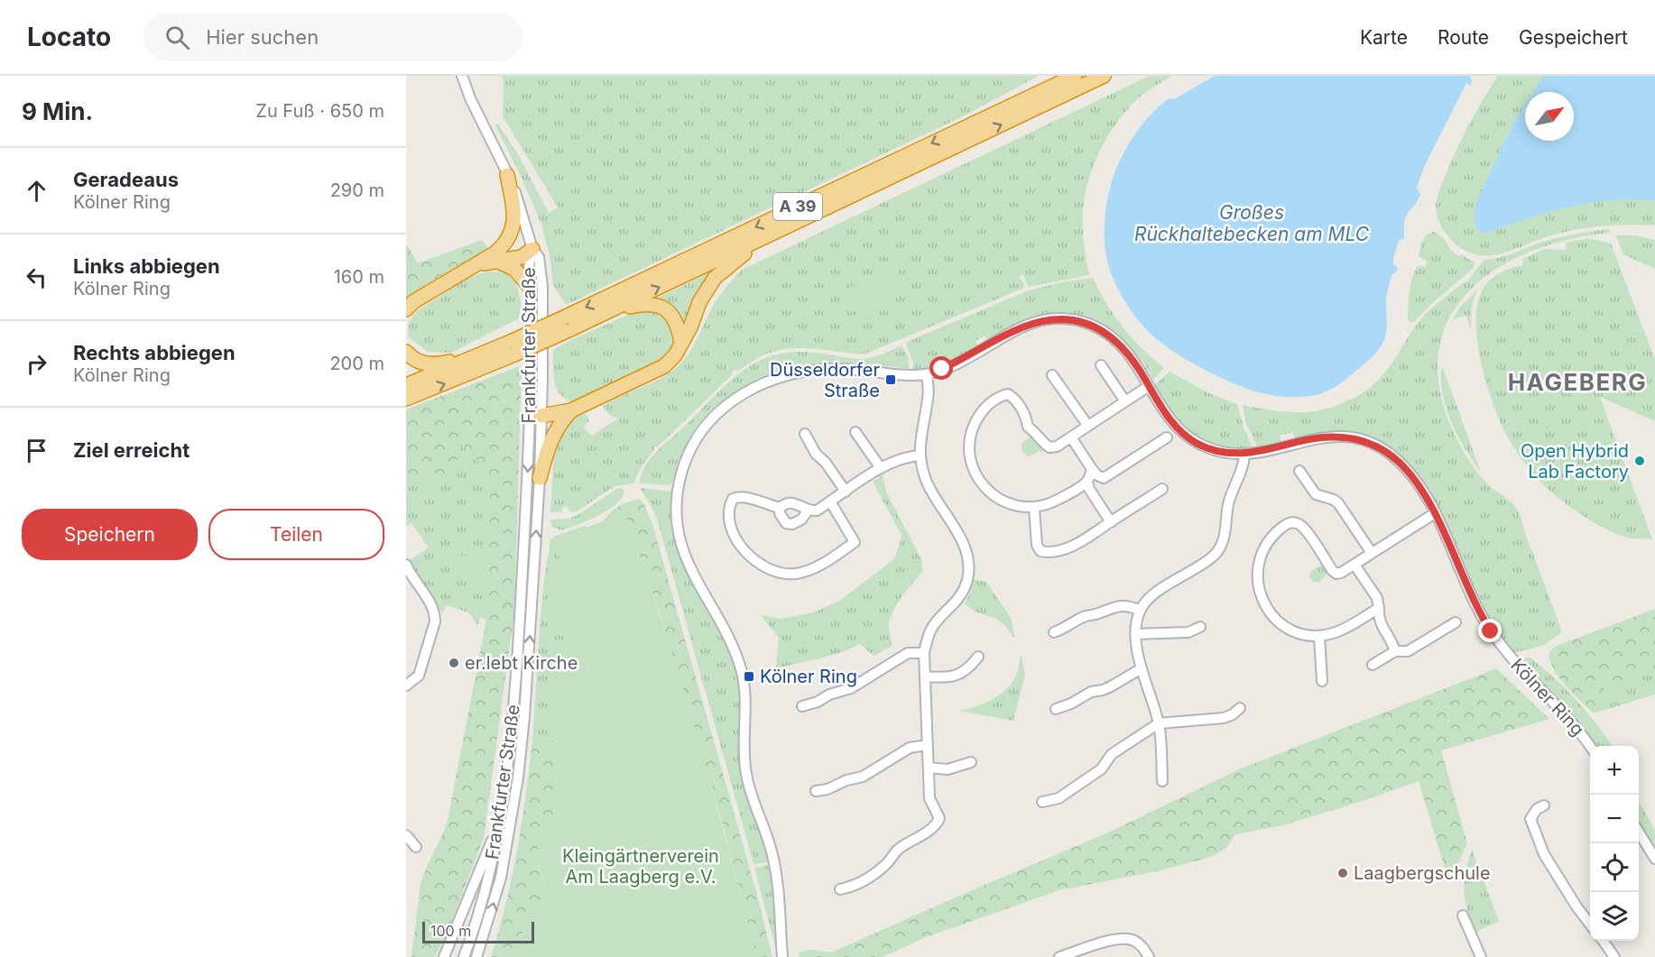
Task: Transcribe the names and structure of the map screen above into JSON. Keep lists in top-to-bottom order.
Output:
{
  "streets": {
    "highway": ["A 39"],
    "street": ["Frankfurter Straße", "Kölner Ring"]
  },
  "districts": ["HAGEBERG"],
  "water": ["Großes Rückhaltebecken am MLC"],
  "parks": ["Kleingärtnerverein Am Laagberg e.V."],
  "places": {
    "transit": ["Düsseldorfer Straße", "Kölner Ring"],
    "other": ["Open Hybrid Lab Factory", "er.lebt Kirche", "Laagbergschule"]
  },
  "scale_bar": "100 m",
  "north": "top right",
  "page": {
    "header": "Locato",
    "search": "Hier suchen",
    "nav": ["Karte", "Route", "Gespeichert"],
    "heading": ["9 Min.", "Zu Fuß · 650 m"],
    "list": [
      ["Geradeaus", "Kölner Ring", "290 m"],
      ["Links abbiegen", "Kölner Ring", "160 m"],
      ["Rechts abbiegen", "Kölner Ring", "200 m"],
      "Ziel erreicht"
    ],
    "buttons": ["Speichern", "Teilen"],
    "map_buttons": ["+", "−"],
    "scale": "100 m"
  }
}
